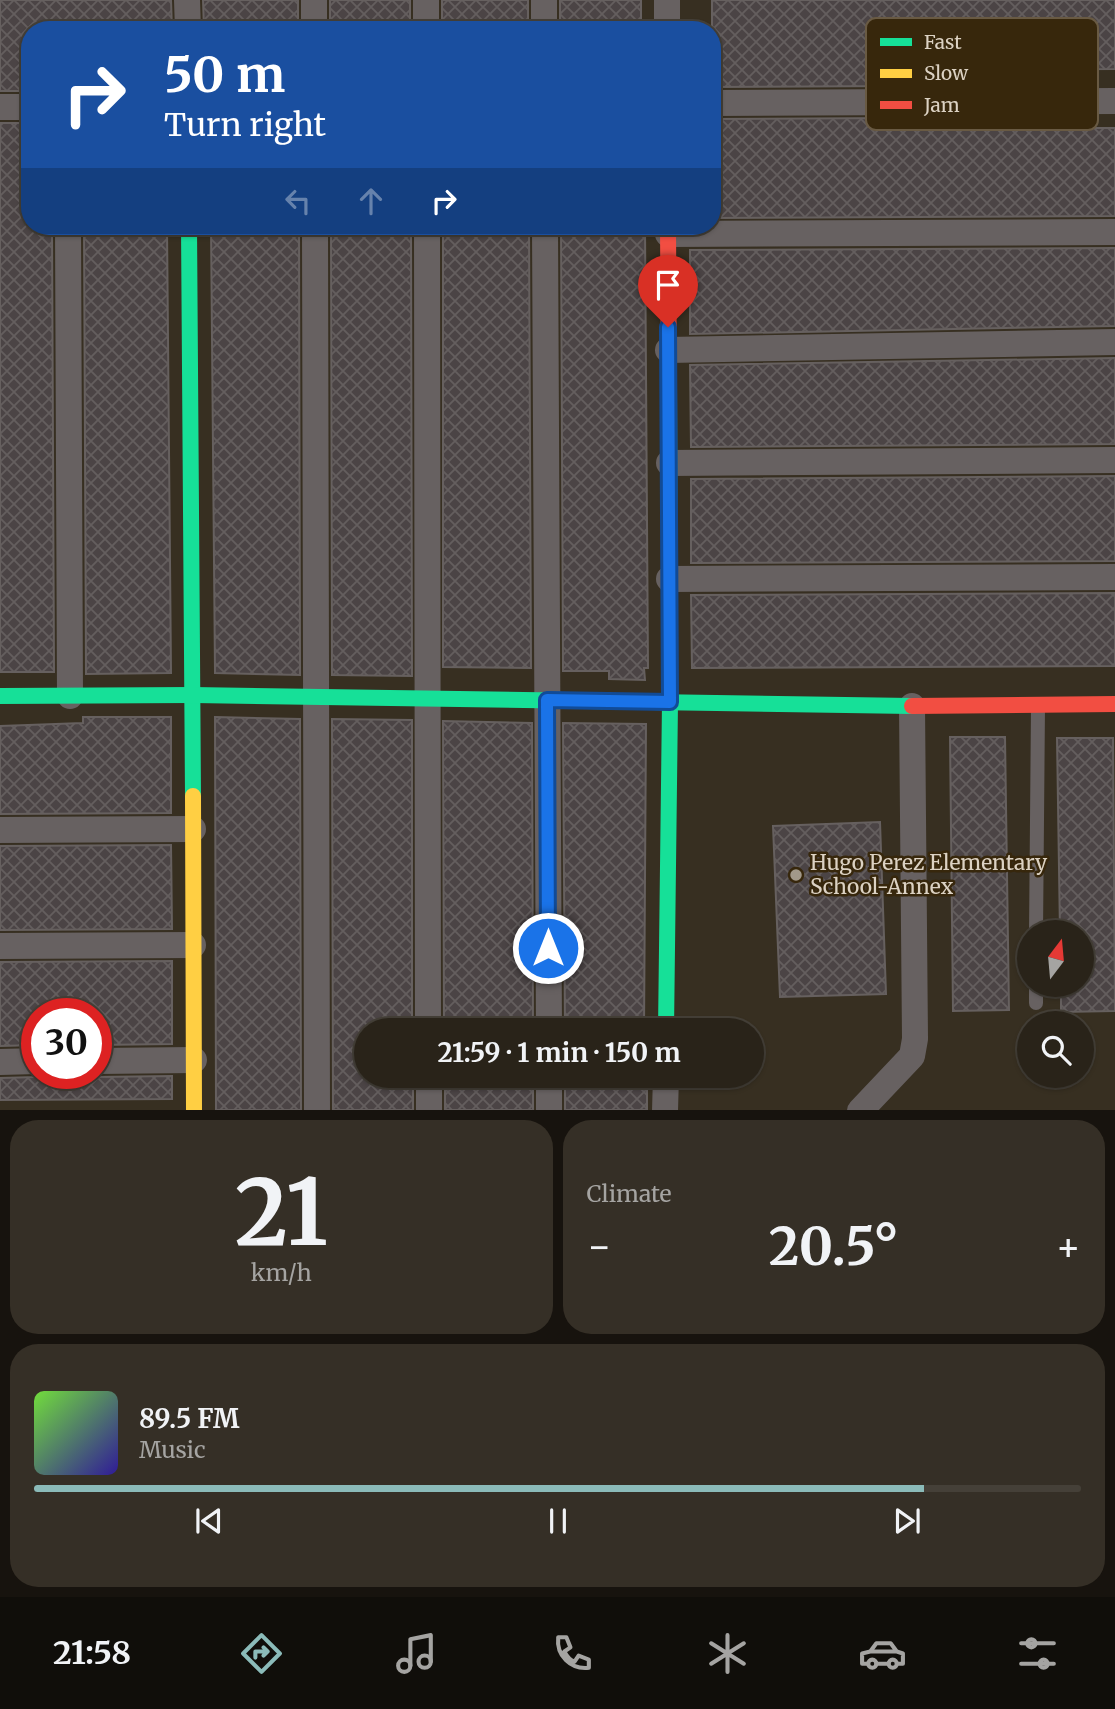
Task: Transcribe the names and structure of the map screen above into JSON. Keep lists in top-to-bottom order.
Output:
{
  "places": ["Hugo Perez Elementary School-Annex"],
  "legend": ["Fast", "Slow", "Jam"],
  "north": "top",
  "page": {
    "turn": ["50 m", "Turn right"],
    "limit": "30",
    "trip": "21:59 · 1 min · 150 m",
    "tile": [
      ["21", "km/h"],
      "Climate"
    ],
    "heat": ["−", "20.5°", "+"],
    "song": ["89.5 FM", "Music"],
    "tabs": "21:58"
  }
}
